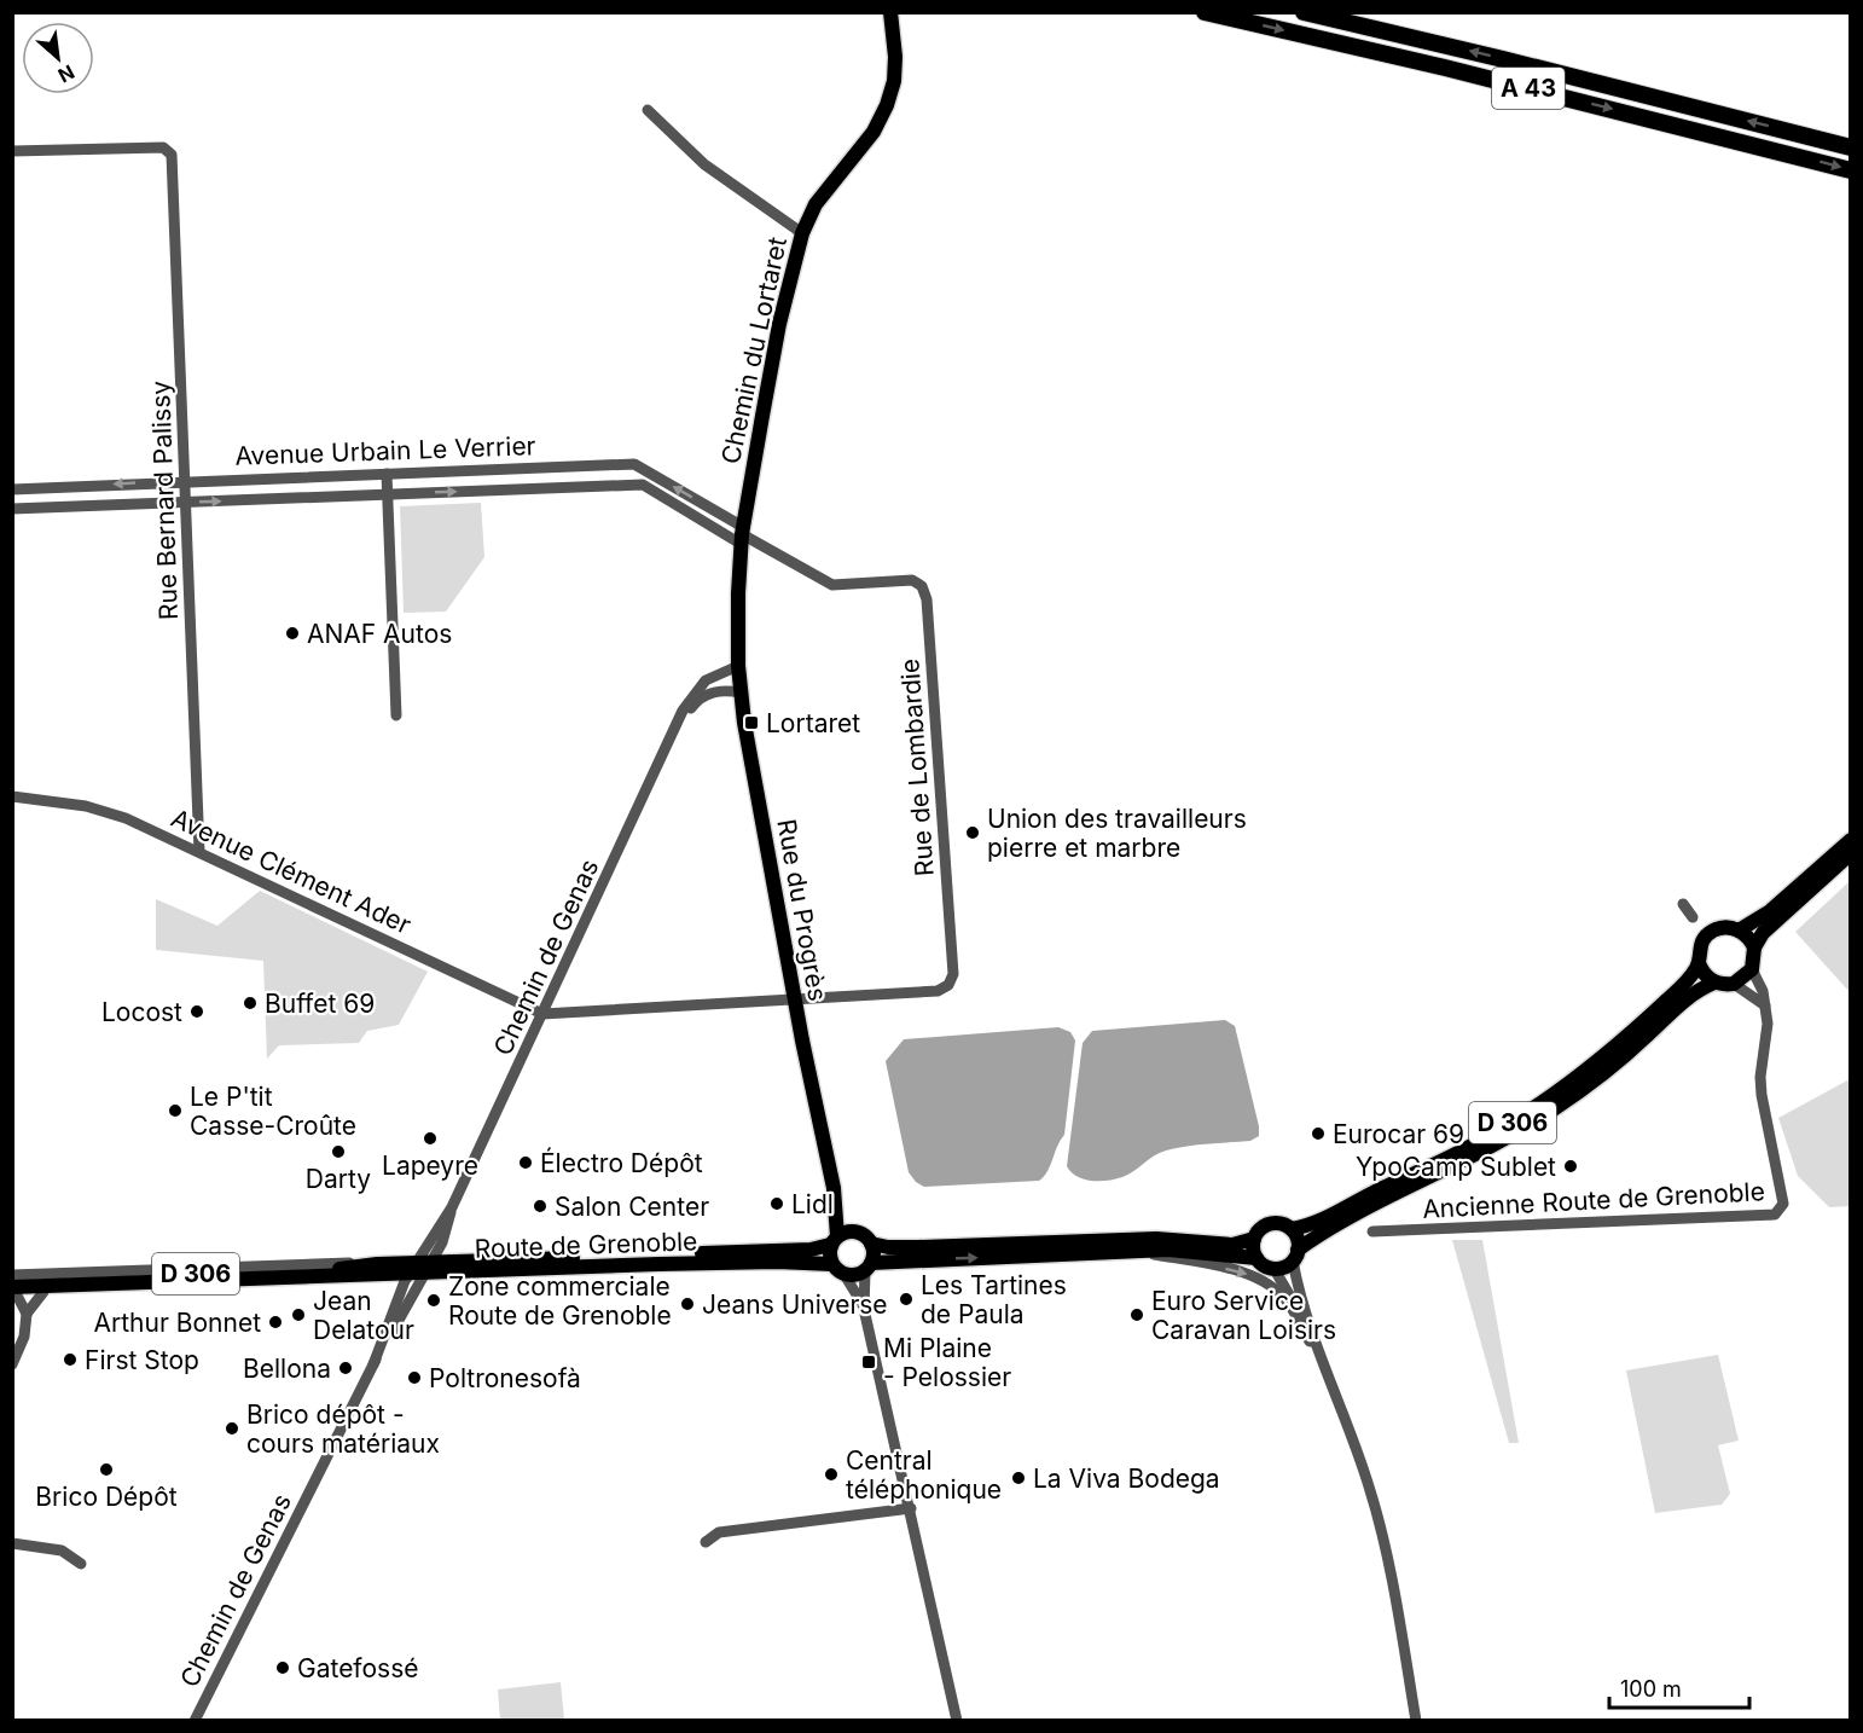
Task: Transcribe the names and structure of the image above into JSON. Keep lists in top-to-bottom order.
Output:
{
  "streets": {
    "highway": ["A 43"],
    "main road": [
      "Chemin du Lortaret",
      "Rue du Progrès",
      "D 306",
      "Route de Grenoble"
    ],
    "street": [
      "Avenue Urbain Le Verrier",
      "Rue Bernard Palissy",
      "Rue de Lombardie",
      "Avenue Clément Ader",
      "Chemin de Genas",
      "Ancienne Route de Grenoble"
    ]
  },
  "crossings": [
    ["Chemin du Lortaret", "Avenue Urbain Le Verrier"],
    ["Chemin du Lortaret", "Rue de Lombardie"],
    ["Chemin du Lortaret", "Rue du Progrès"],
    ["Avenue Urbain Le Verrier", "Rue Bernard Palissy"],
    ["Avenue Urbain Le Verrier", "Rue de Lombardie"],
    ["Rue Bernard Palissy", "Avenue Clément Ader"],
    ["Rue de Lombardie", "Rue du Progrès"],
    ["Avenue Clément Ader", "Chemin de Genas"],
    ["Rue du Progrès", "Chemin de Genas"],
    ["Rue du Progrès", "Route de Grenoble"],
    ["Chemin de Genas", "Route de Grenoble"],
    ["D 306", "Ancienne Route de Grenoble"]
  ],
  "places": {
    "other": [
      "ANAF Autos",
      "Union des travailleurs pierre et marbre",
      "Buffet 69",
      "Locost",
      "Le P'tit Casse-Croûte",
      "Eurocar 69",
      "Lapeyre",
      "Darty",
      "Électro Dépôt",
      "YpoCamp Sublet",
      "Lidl",
      "Salon Center",
      "Les Tartines de Paula",
      "Zone commerciale Route de Grenoble",
      "Jeans Universe",
      "Jean Delatour",
      "Euro Service Caravan Loisirs",
      "Arthur Bonnet",
      "First Stop",
      "Bellona",
      "Poltronesofà",
      "Brico dépôt - cours matériaux",
      "Brico Dépôt",
      "Central téléphonique",
      "La Viva Bodega",
      "Gatefossé"
    ],
    "transit": ["Lortaret", "Mi Plaine - Pelossier"]
  },
  "scale_bar": "100 m",
  "north": "bottom right"
}
